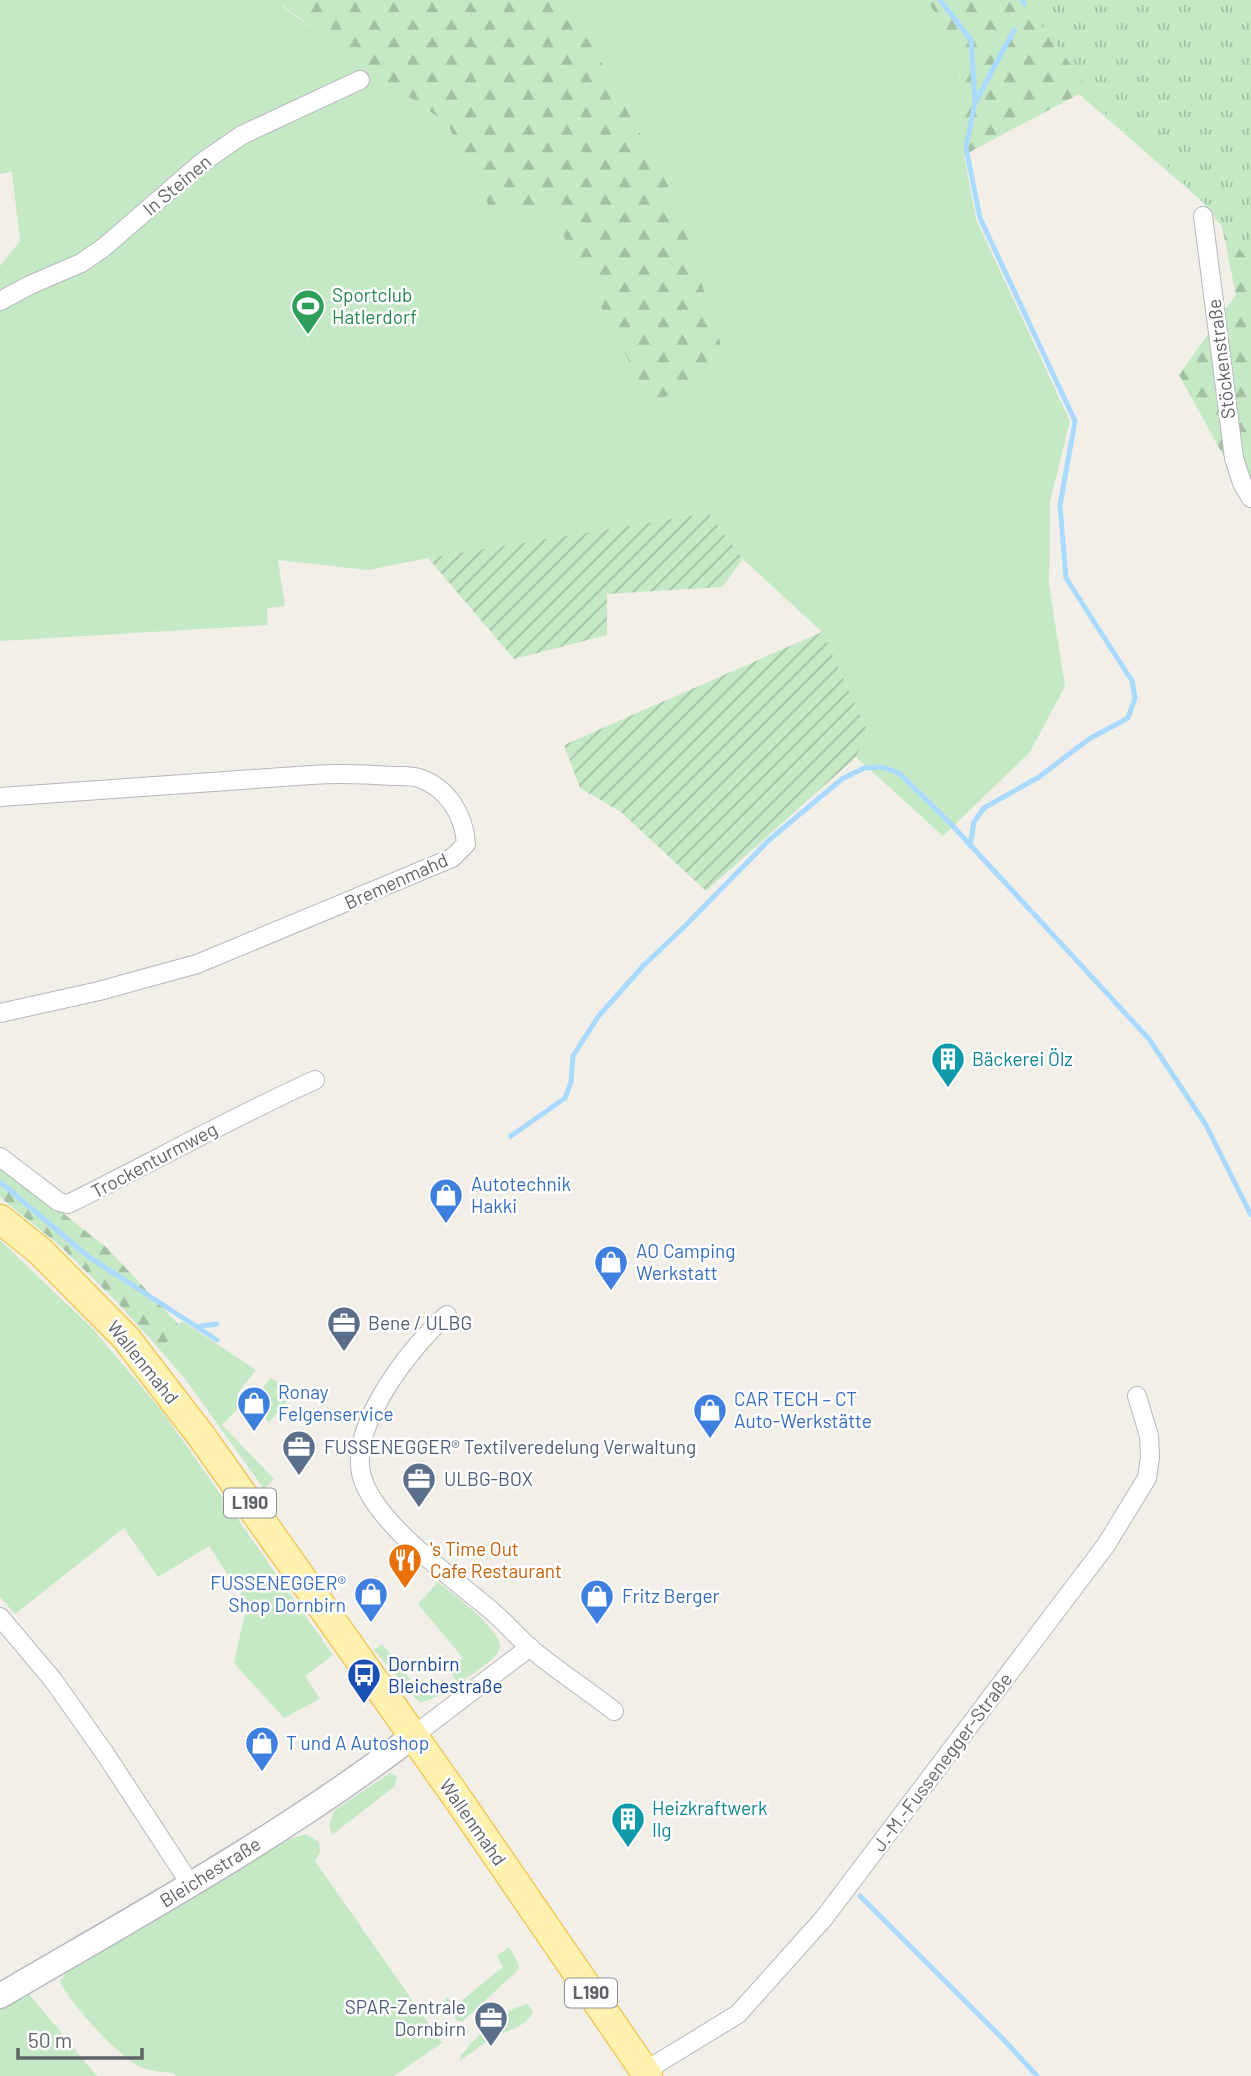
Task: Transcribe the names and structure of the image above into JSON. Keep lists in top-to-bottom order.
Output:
{
  "streets": {
    "main road": ["Wallenmahd", "L190", "Bleichestraße"],
    "street": [
      "In Steinen",
      "Stöckenstraße",
      "Bremenmahd",
      "Trockenturmweg",
      "J.-M.-Fussenegger-Straße"
    ]
  },
  "crossings": [
    ["Wallenmahd", "J.-M.-Fussenegger-Straße"],
    ["Wallenmahd", "Bleichestraße"]
  ],
  "places": {
    "sports": ["Sportclub Hatlerdorf"],
    "building": ["Bäckerei Ölz", "Heizkraftwerk Ilg"],
    "shop": [
      "Autotechnik Hakki",
      "AO Camping Werkstatt",
      "Ronay Felgenservice",
      "CAR TECH – CT Auto-Werkstätte",
      "FUSSENEGGER® Shop Dornbirn",
      "Fritz Berger",
      "T und A Autoshop"
    ],
    "office": [
      "Bene / ULBG",
      "FUSSENEGGER® Textilveredelung Verwaltung",
      "ULBG-BOX",
      "SPAR-Zentrale Dornbirn"
    ],
    "restaurant": ["'s Time Out Cafe Restaurant"],
    "bus stop": ["Dornbirn Bleichestraße"]
  },
  "scale_bar": "50 m"
}
